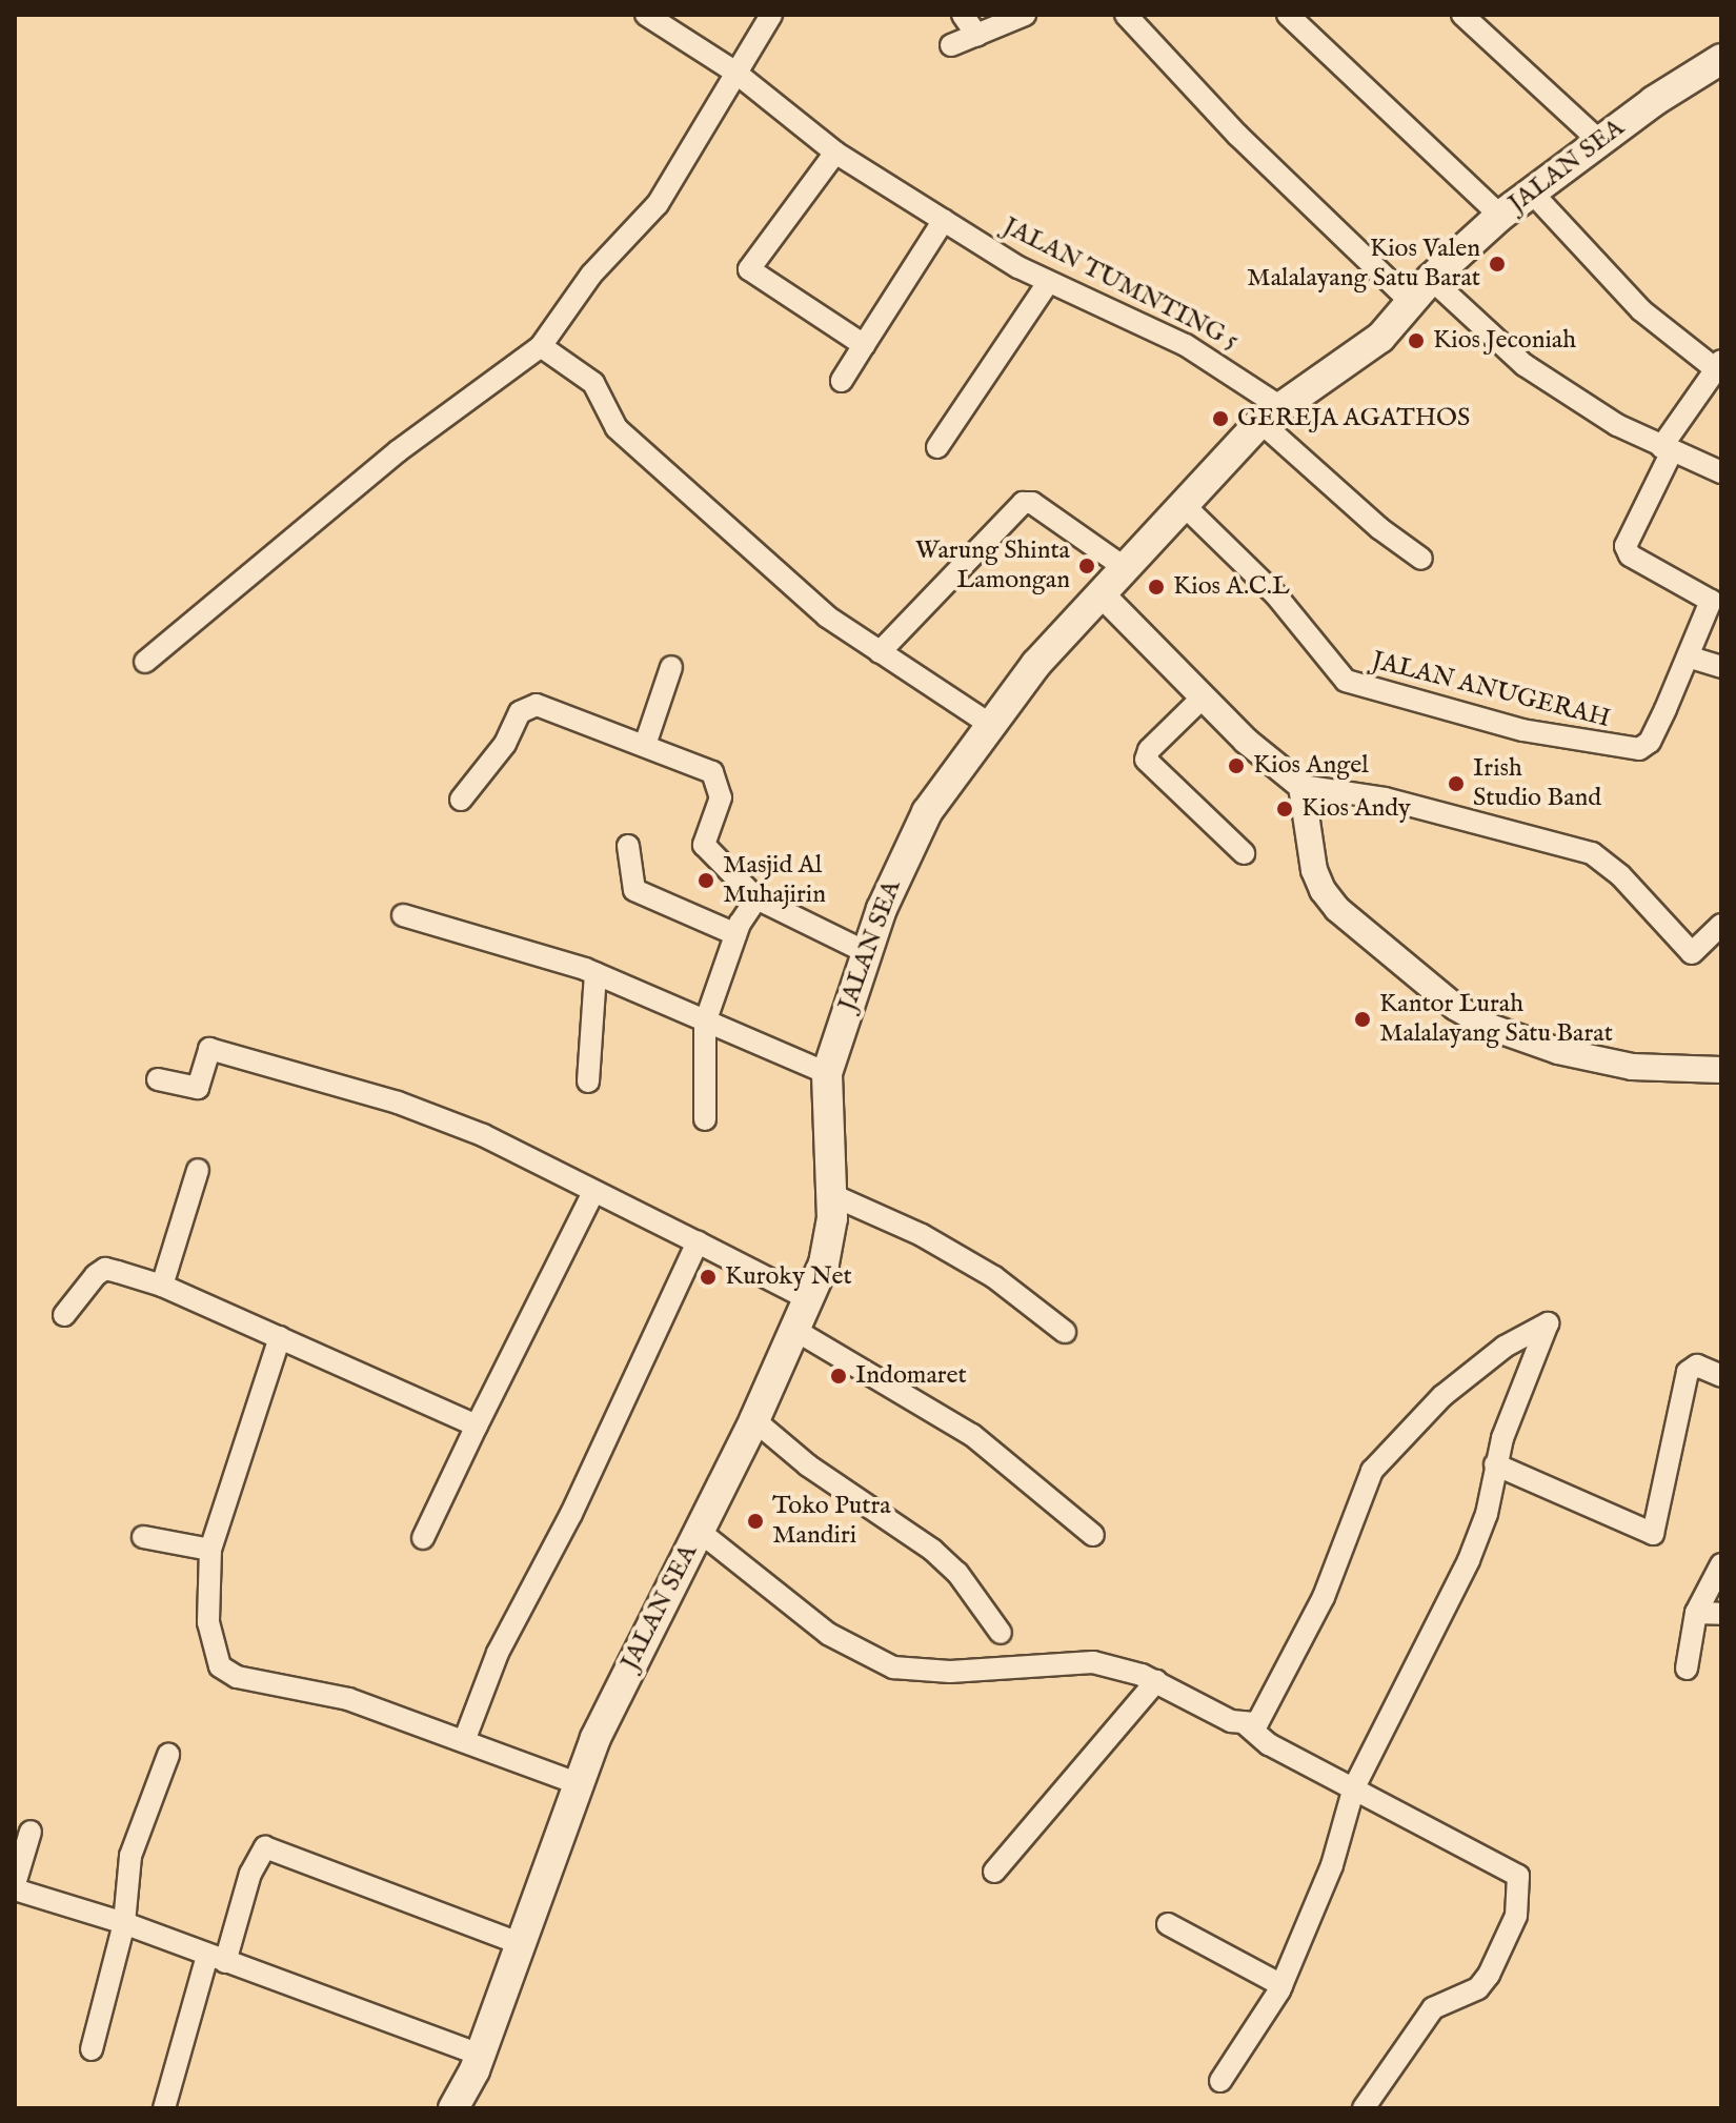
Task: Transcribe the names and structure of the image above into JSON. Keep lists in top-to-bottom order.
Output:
{
  "streets": {
    "main road": ["JALAN SEA"],
    "street": ["JALAN TUMNTING 5", "JALAN ANUGERAH"]
  },
  "crossings": [
    ["JALAN SEA", "JALAN TUMNTING 5"],
    ["JALAN SEA", "JALAN ANUGERAH"]
  ],
  "places": [
    "Kios Valen Malalayang Satu Barat",
    "Kios Jeconiah",
    "GEREJA AGATHOS",
    "Warung Shinta Lamongan",
    "Kios A.C.L",
    "Kios Angel",
    "Irish Studio Band",
    "Kios Andy",
    "Masjid Al Muhajirin",
    "Kantor Lurah Malalayang Satu Barat",
    "Kuroky Net",
    "Indomaret",
    "Toko Putra Mandiri"
  ]
}
